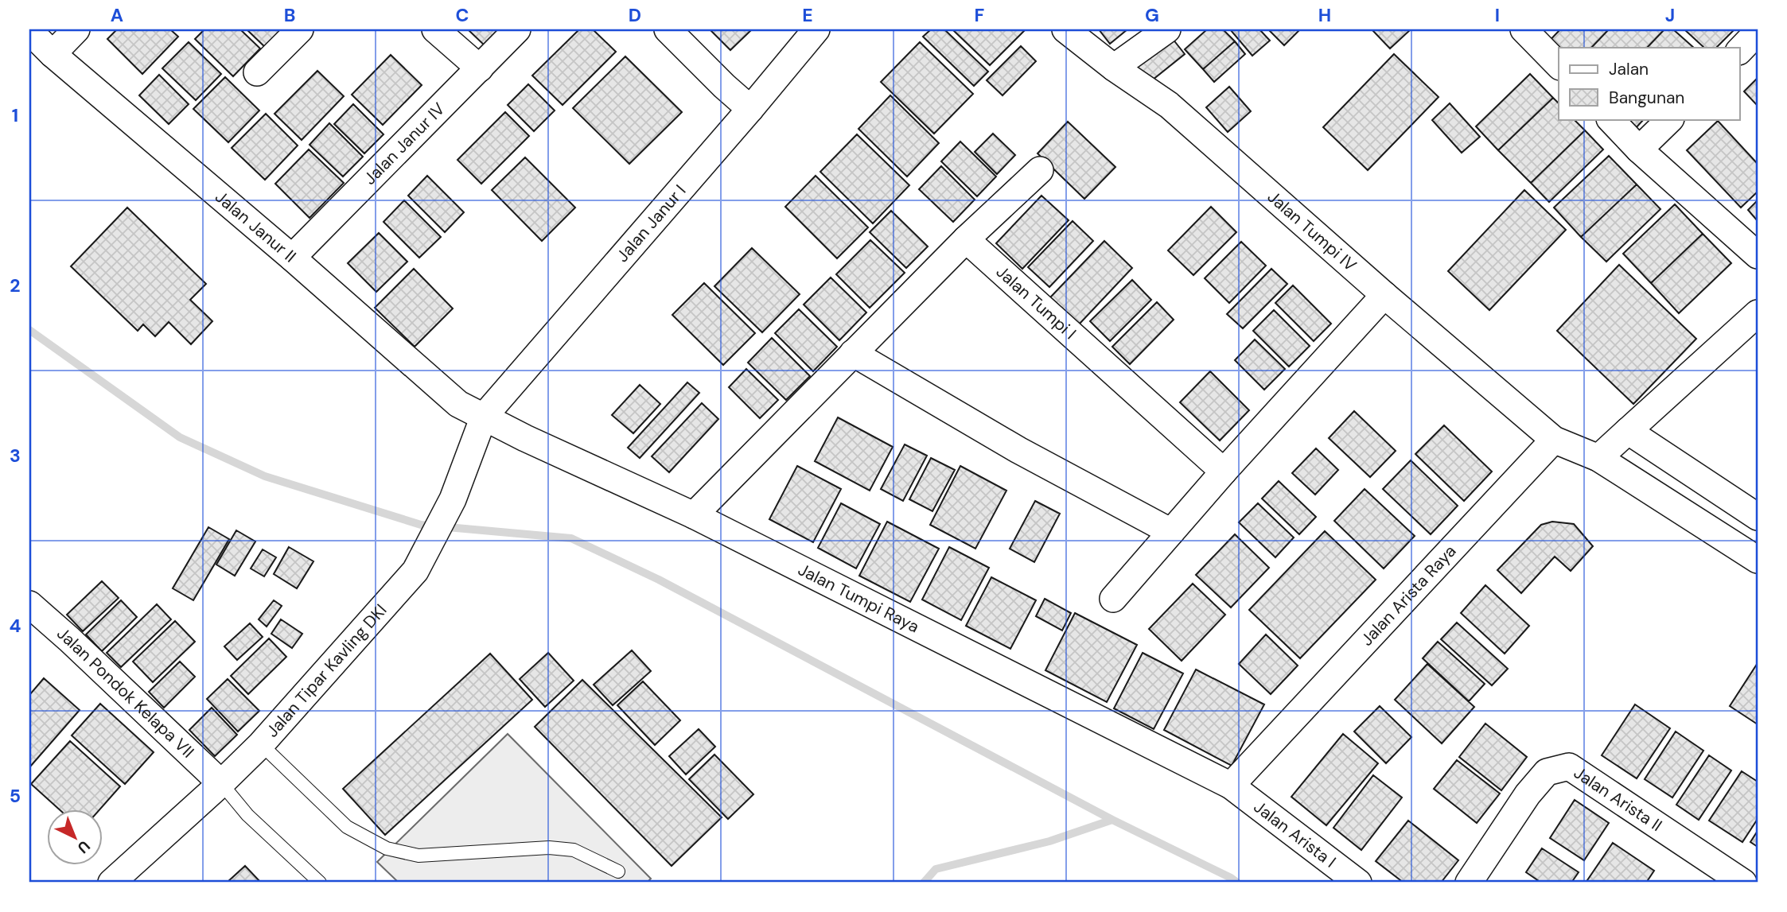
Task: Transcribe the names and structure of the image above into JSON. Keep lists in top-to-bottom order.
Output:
{
  "streets": {
    "street": [
      "Jalan Janur IV",
      "Jalan Janur I",
      "Jalan Janur II",
      "Jalan Tumpi IV",
      "Jalan Tumpi I",
      "Jalan Arista Raya",
      "Jalan Tumpi Raya",
      "Jalan Tipar Kavling DKI",
      "Jalan Pondok Kelapa VII",
      "Jalan Arista II",
      "Jalan Arista I"
    ]
  },
  "crossings": [
    ["Jalan Janur IV", "Jalan Janur II"],
    ["Jalan Janur I", "Jalan Janur II"],
    ["Jalan Janur I", "Jalan Tumpi Raya"],
    ["Jalan Janur I", "Jalan Tipar Kavling DKI"],
    ["Jalan Janur II", "Jalan Tumpi Raya"],
    ["Jalan Janur II", "Jalan Tipar Kavling DKI"],
    ["Jalan Tumpi IV", "Jalan Arista Raya"],
    ["Jalan Arista Raya", "Jalan Tumpi Raya"],
    ["Jalan Arista Raya", "Jalan Arista I"],
    ["Jalan Tumpi Raya", "Jalan Tipar Kavling DKI"],
    ["Jalan Tumpi Raya", "Jalan Arista I"],
    ["Jalan Tipar Kavling DKI", "Jalan Pondok Kelapa VII"]
  ],
  "legend": ["Jalan", "Bangunan"],
  "north": "bottom right",
  "grid": {
    "columns": [
      "A",
      "B",
      "C",
      "D",
      "E",
      "F",
      "G",
      "H",
      "I",
      "J"
    ],
    "rows": [
      "1",
      "2",
      "3",
      "4",
      "5"
    ]
  }
}
